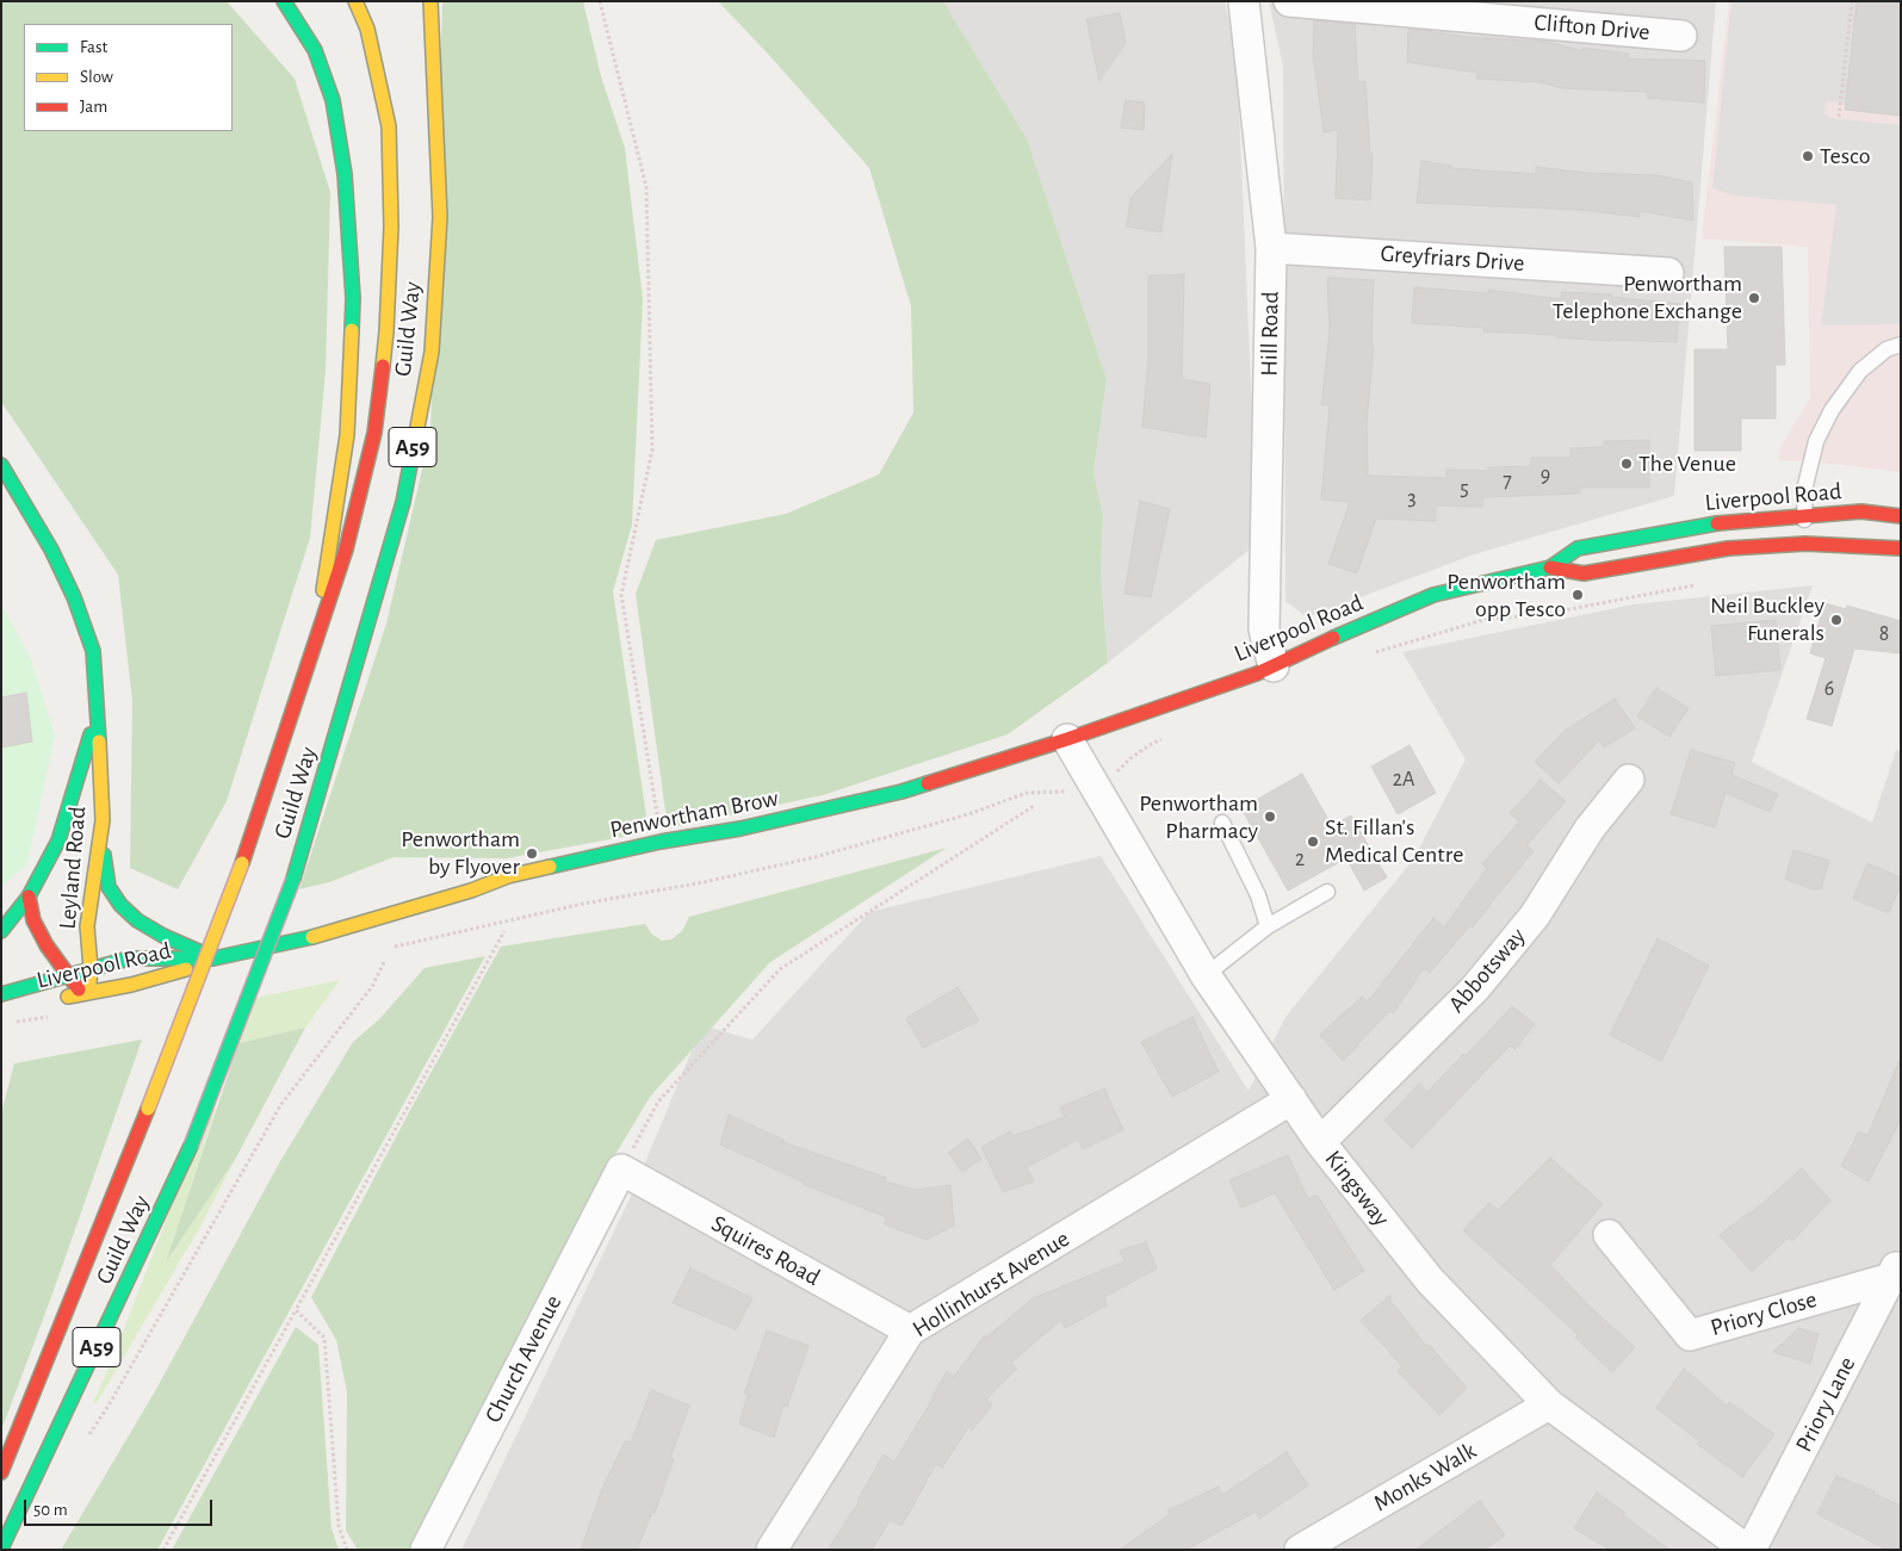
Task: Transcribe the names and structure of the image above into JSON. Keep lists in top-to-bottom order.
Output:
{
  "streets": {
    "main road": [
      "Guild Way",
      "A59",
      "Liverpool Road",
      "Penwortham Brow",
      "Leyland Road"
    ],
    "street": [
      "Clifton Drive",
      "Greyfriars Drive",
      "Hill Road",
      "Abbotsway",
      "Kingsway",
      "Squires Road",
      "Hollinhurst Avenue",
      "Priory Close",
      "Church Avenue",
      "Priory Lane",
      "Monks Walk"
    ]
  },
  "crossings": [
    ["Greyfriars Drive", "Hill Road"],
    ["Hill Road", "Liverpool Road"],
    ["Liverpool Road", "Penwortham Brow"],
    ["Liverpool Road", "Leyland Road"],
    ["Liverpool Road", "Kingsway"],
    ["Penwortham Brow", "Kingsway"],
    ["Abbotsway", "Kingsway"],
    ["Kingsway", "Hollinhurst Avenue"],
    ["Kingsway", "Priory Lane"],
    ["Kingsway", "Monks Walk"],
    ["Squires Road", "Hollinhurst Avenue"],
    ["Squires Road", "Church Avenue"],
    ["Priory Close", "Priory Lane"]
  ],
  "places": [
    "Tesco",
    "Penwortham Telephone Exchange",
    "The Venue",
    "Penwortham opp Tesco",
    "Neil Buckley Funerals",
    "Penwortham Pharmacy",
    "St. Fillan's Medical Centre",
    "Penwortham by Flyover"
  ],
  "house_numbers": [
    "9",
    "7",
    "5",
    "3",
    "8",
    "6",
    "2A",
    "2"
  ],
  "legend": ["Fast", "Slow", "Jam"],
  "scale_bar": "50 m"
}
